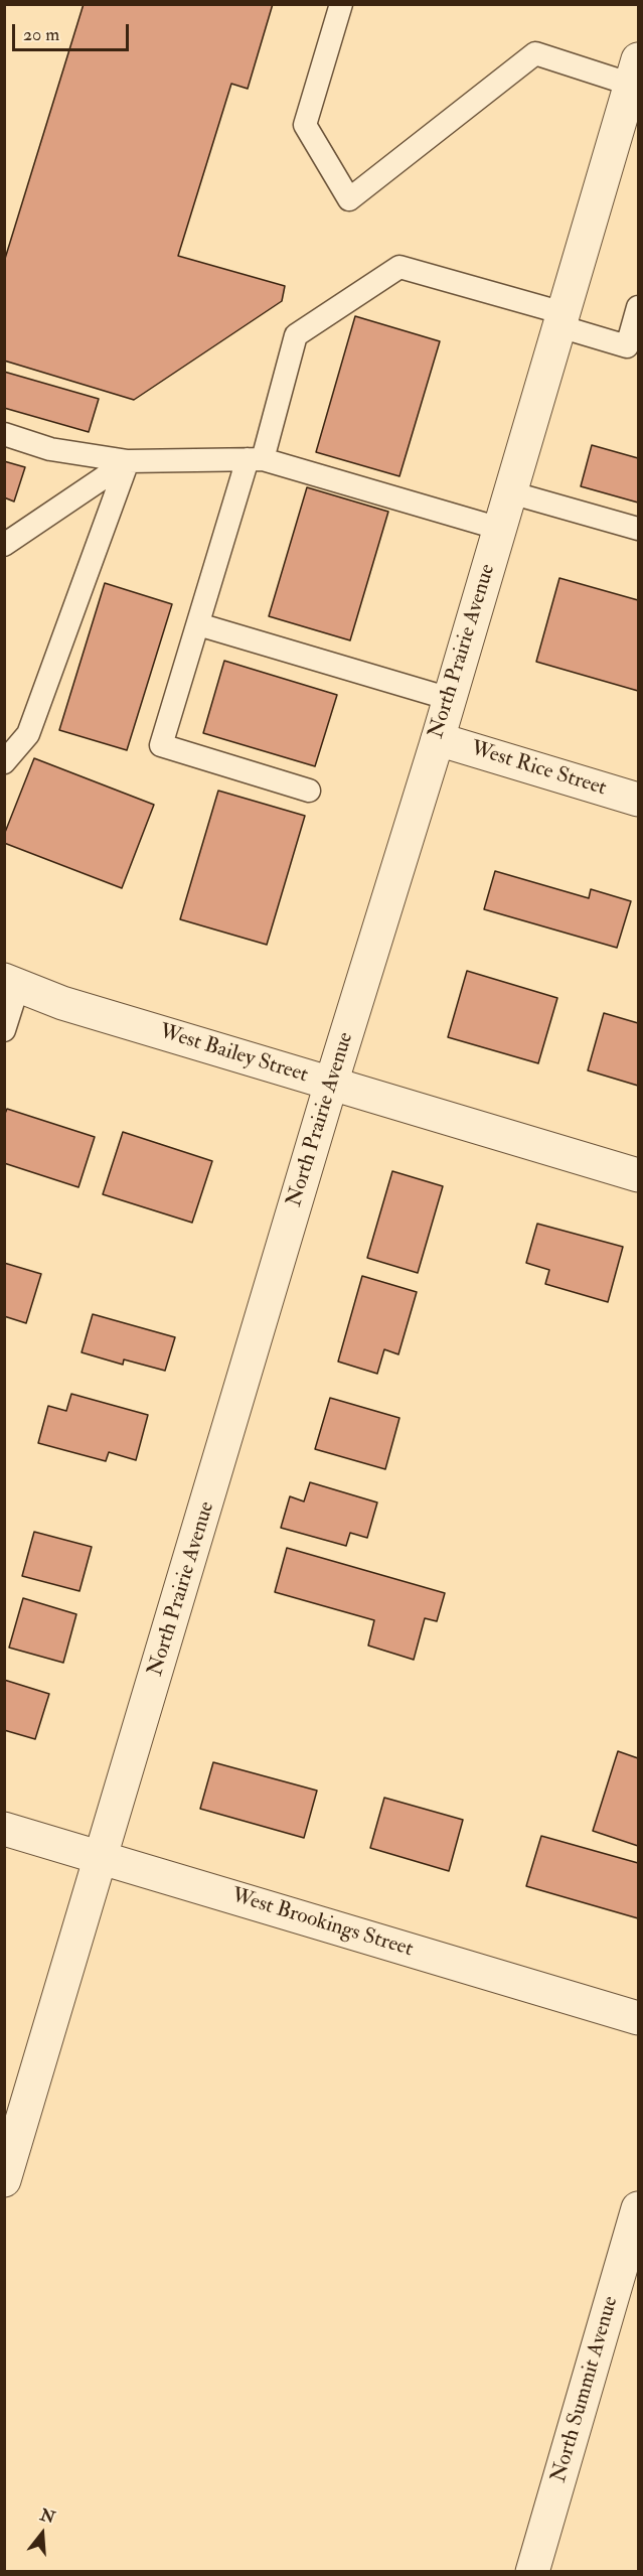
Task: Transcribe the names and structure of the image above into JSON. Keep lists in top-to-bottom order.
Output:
{
  "streets": {
    "street": [
      "North Prairie Avenue",
      "West Rice Street",
      "West Bailey Street",
      "West Brookings Street",
      "North Summit Avenue"
    ]
  },
  "crossings": [
    ["North Prairie Avenue", "West Rice Street"],
    ["North Prairie Avenue", "West Bailey Street"],
    ["North Prairie Avenue", "West Brookings Street"]
  ],
  "scale_bar": "20 m",
  "north": "top"
}
